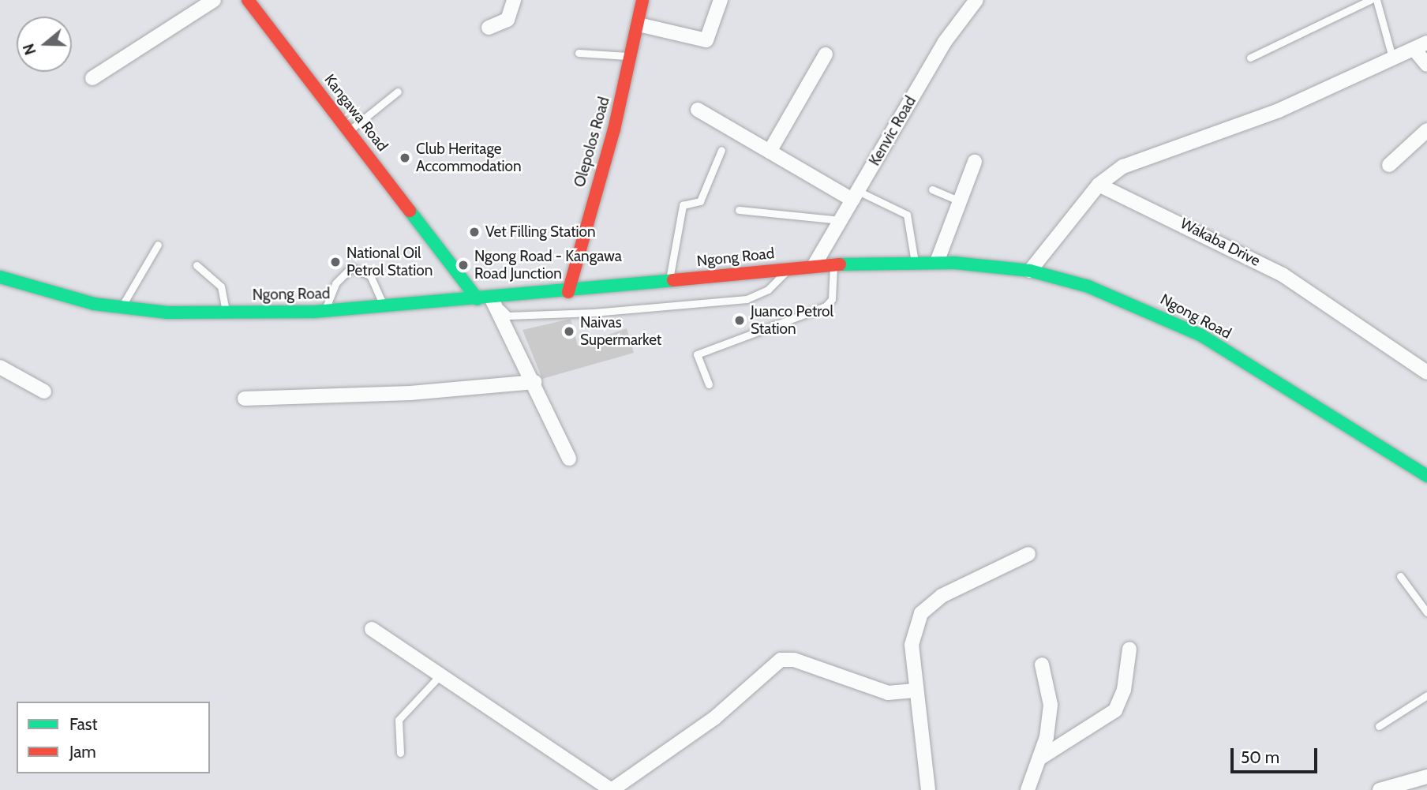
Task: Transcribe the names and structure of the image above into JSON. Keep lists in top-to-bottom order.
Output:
{
  "streets": {
    "main road": ["Kangawa Road", "Olepolos Road", "Ngong Road"],
    "street": ["Kenvic Road", "Wakaba Drive"]
  },
  "crossings": [
    ["Kangawa Road", "Ngong Road"],
    ["Kenvic Road", "Ngong Road"],
    ["Olepolos Road", "Ngong Road"]
  ],
  "places": [
    "Club Heritage Accommodation",
    "Vet Filling Station",
    "National Oil Petrol Station",
    "Ngong Road - Kangawa Road Junction",
    "Juanco Petrol Station",
    "Naivas Supermarket"
  ],
  "legend": ["Fast", "Jam"],
  "scale_bar": "50 m",
  "north": "left"
}
